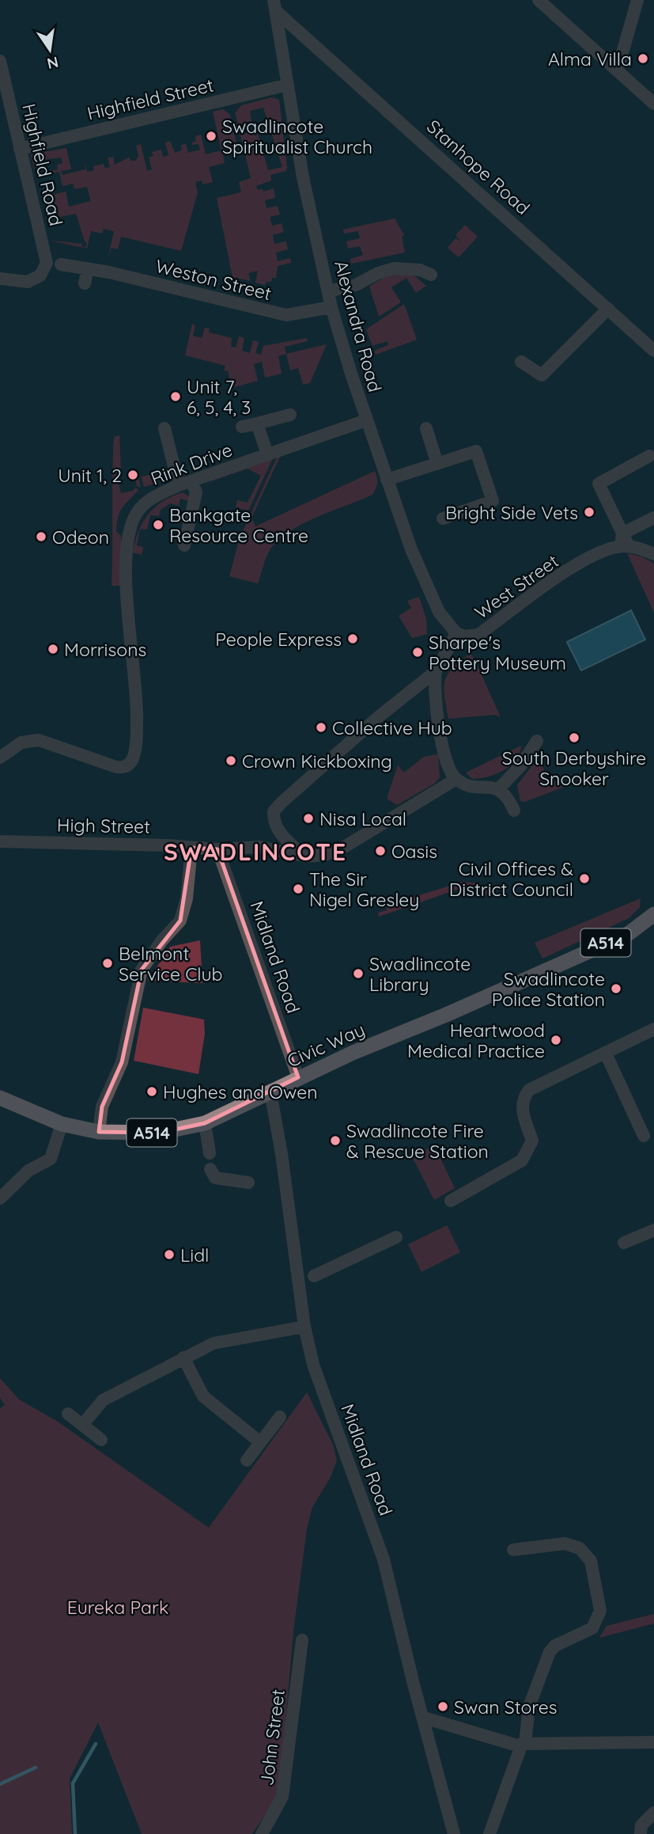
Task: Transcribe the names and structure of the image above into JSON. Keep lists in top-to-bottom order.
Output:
{
  "streets": {
    "main road": ["A514", "Civic Way"],
    "street": [
      "Highfield Street",
      "Highfield Road",
      "Stanhope Road",
      "Weston Street",
      "Alexandra Road",
      "Rink Drive",
      "West Street",
      "High Street",
      "Midland Road",
      "John Street"
    ]
  },
  "crossings": [
    ["Highfield Street", "Highfield Road"],
    ["Highfield Street", "Alexandra Road"],
    ["Stanhope Road", "Alexandra Road"],
    ["Weston Street", "Alexandra Road"],
    ["Alexandra Road", "Rink Drive"],
    ["Alexandra Road", "West Street"],
    ["High Street", "Midland Road"],
    ["Midland Road", "Civic Way"]
  ],
  "districts": ["SWADLINCOTE"],
  "parks": ["Eureka Park"],
  "places": [
    "Alma Villa",
    "Swadlincote Spiritualist Church",
    "Unit 7, 6, 5, 4, 3",
    "Unit 1, 2",
    "Bright Side Vets",
    "Bankgate Resource Centre",
    "Odeon",
    "People Express",
    "Morrisons",
    "Sharpe's Pottery Museum",
    "Collective Hub",
    "South Derbyshire Snooker",
    "Crown Kickboxing",
    "Nisa Local",
    "Oasis",
    "Civil Offices & District Council",
    "The Sir Nigel Gresley",
    "Belmont Service Club",
    "Swadlincote Library",
    "Swadlincote Police Station",
    "Heartwood Medical Practice",
    "Hughes and Owen",
    "Swadlincote Fire & Rescue Station",
    "Lidl",
    "Swan Stores"
  ],
  "north": "bottom"
}
